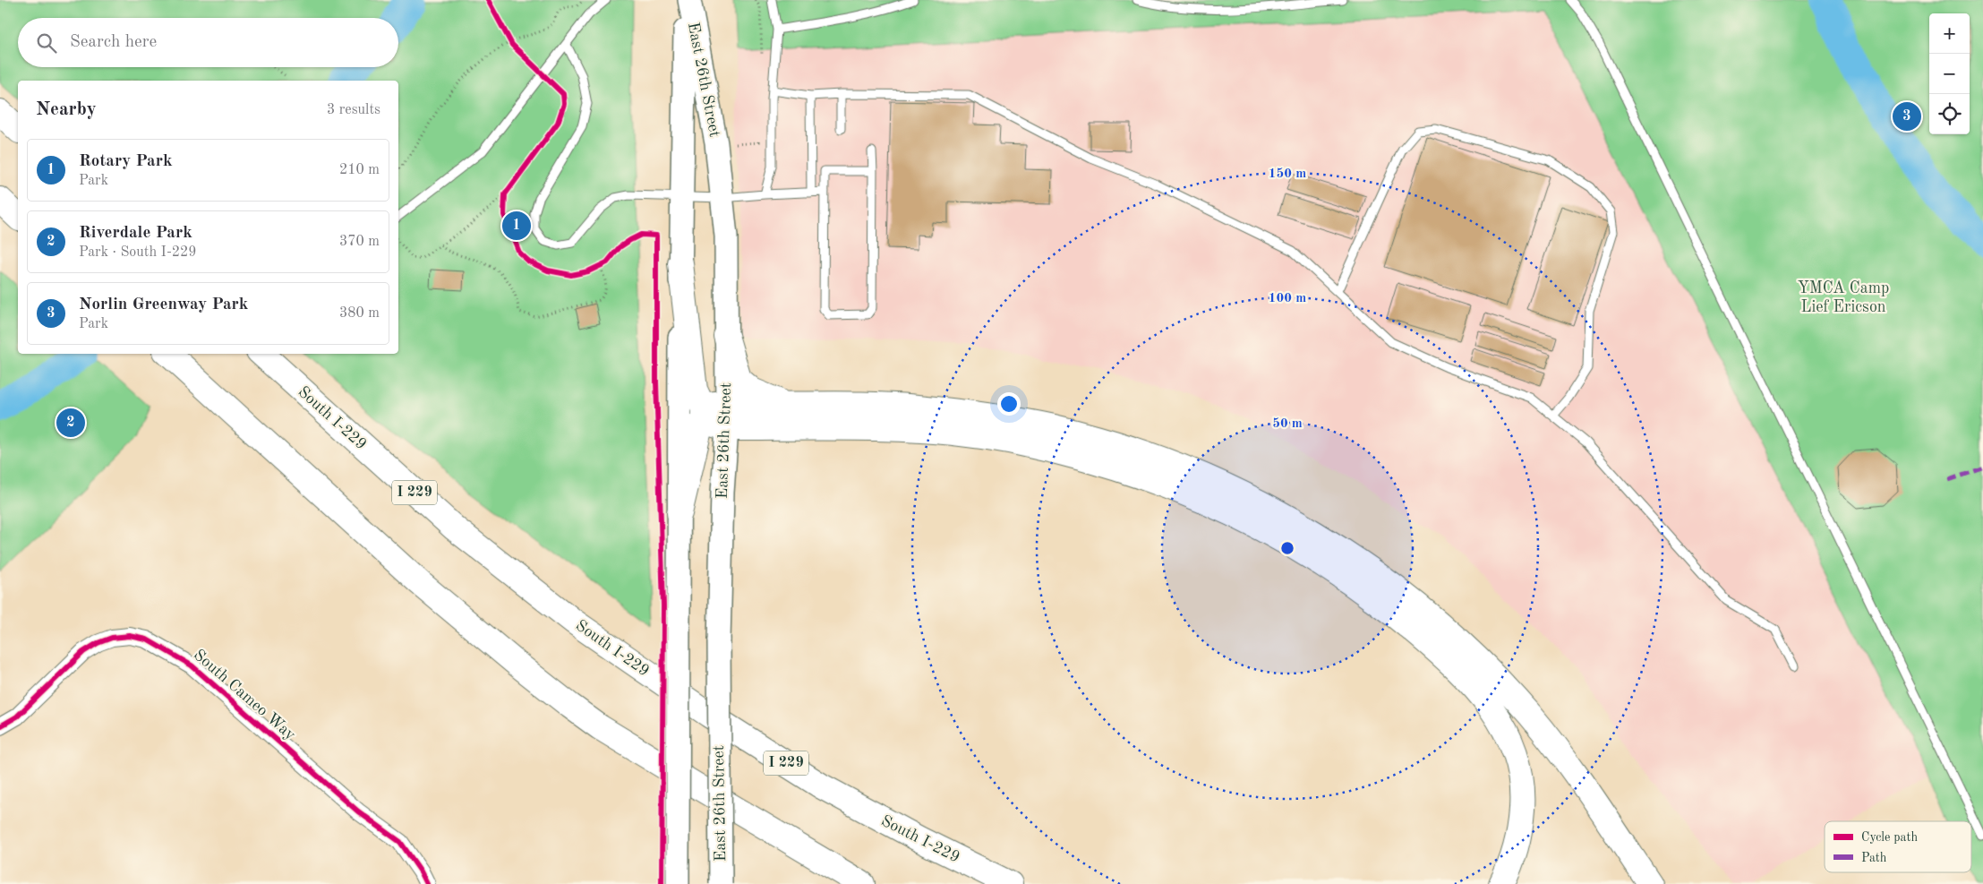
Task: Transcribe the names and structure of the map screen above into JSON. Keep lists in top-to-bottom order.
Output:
{
  "streets": {
    "highway": ["South I-229", "I 229"],
    "main road": ["East 26th Street"],
    "street": ["South Cameo Way"]
  },
  "parks": ["YMCA Camp Lief Ericson"],
  "legend": ["Cycle path", "Path"],
  "page": {
    "map_buttons": ["+", "−"],
    "search": "Search here",
    "heading": ["Nearby", "3 results"],
    "pins": ["3", "1", "2"],
    "list": [
      {
        "mark": "1",
        "name": "Rotary Park",
        "note": "Park",
        "value": "210 m"
      },
      {
        "mark": "2",
        "name": "Riverdale Park",
        "note": "Park · South I-229",
        "value": "370 m"
      },
      {
        "mark": "3",
        "name": "Norlin Greenway Park",
        "note": "Park",
        "value": "380 m"
      }
    ]
  },
  "rings": ["150 m", "100 m", "50 m"]
}
